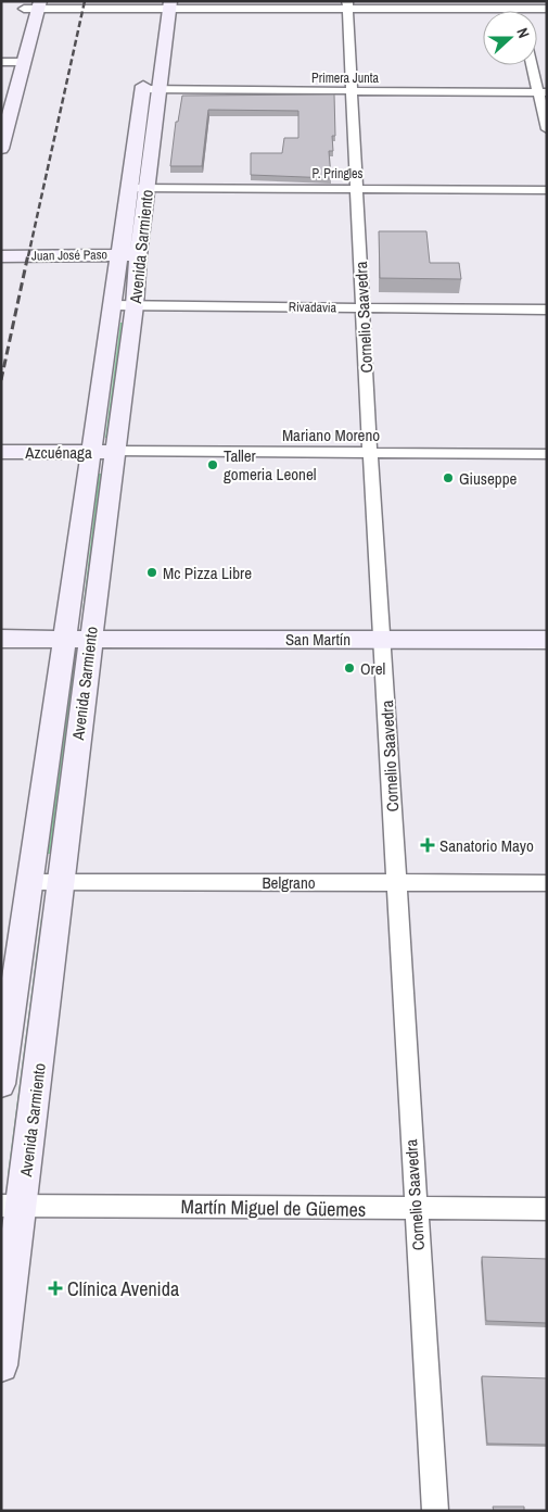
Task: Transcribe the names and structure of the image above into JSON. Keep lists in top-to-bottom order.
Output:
{
  "streets": {
    "main road": [
      "Avenida Sarmiento",
      "Juan José Paso",
      "Azcuénaga",
      "San Martín"
    ],
    "street": [
      "Primera Junta",
      "P. Pringles",
      "Rivadavia",
      "Cornelio Saavedra",
      "Mariano Moreno",
      "Belgrano",
      "Martín Miguel de Güemes"
    ]
  },
  "crossings": [
    ["Primera Junta", "Avenida Sarmiento"],
    ["Primera Junta", "Cornelio Saavedra"],
    ["P. Pringles", "Avenida Sarmiento"],
    ["P. Pringles", "Cornelio Saavedra"],
    ["Avenida Sarmiento", "Juan José Paso"],
    ["Avenida Sarmiento", "Rivadavia"],
    ["Avenida Sarmiento", "Mariano Moreno"],
    ["Avenida Sarmiento", "Azcuénaga"],
    ["Avenida Sarmiento", "San Martín"],
    ["Avenida Sarmiento", "Belgrano"],
    ["Avenida Sarmiento", "Martín Miguel de Güemes"],
    ["Rivadavia", "Cornelio Saavedra"],
    ["Cornelio Saavedra", "Mariano Moreno"],
    ["Cornelio Saavedra", "San Martín"],
    ["Cornelio Saavedra", "Belgrano"],
    ["Cornelio Saavedra", "Martín Miguel de Güemes"],
    ["Mariano Moreno", "Azcuénaga"]
  ],
  "places": {
    "other": [
      "Taller gomeria Leonel",
      "Giuseppe",
      "Mc Pizza Libre",
      "Orel"
    ],
    "health": ["Sanatorio Mayo", "Clínica Avenida"]
  },
  "north": "right"
}
